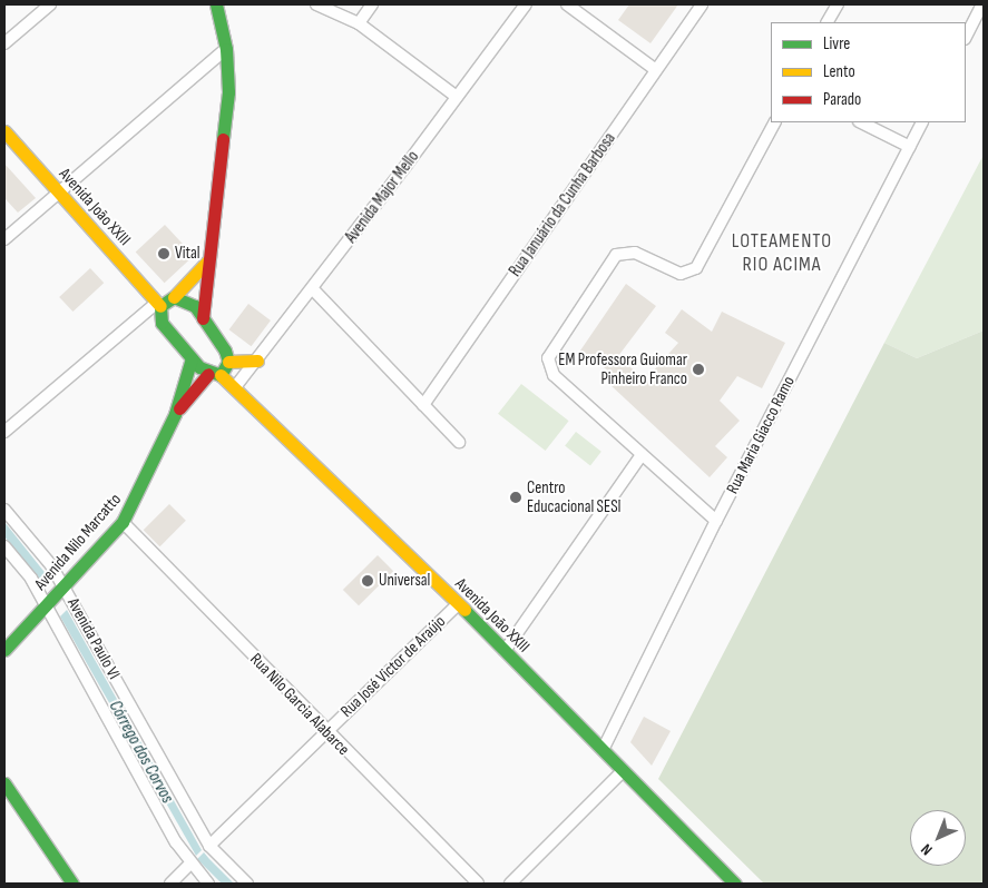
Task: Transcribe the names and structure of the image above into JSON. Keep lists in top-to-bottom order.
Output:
{
  "streets": {
    "main road": ["Avenida João XXIII", "Avenida Nilo Marcatto"],
    "street": [
      "Avenida Major Mello",
      "Rua Januário da Cunha Barbosa",
      "Rua Maria Giacco Ramo",
      "Avenida Paulo VI",
      "Rua José Victor de Araújo",
      "Rua Nilo Garcia Alabarce"
    ]
  },
  "crossings": [
    ["Avenida Major Mello", "Avenida João XXIII"],
    ["Avenida João XXIII", "Rua Maria Giacco Ramo"],
    ["Avenida João XXIII", "Avenida Nilo Marcatto"],
    ["Avenida João XXIII", "Rua José Victor de Araújo"],
    ["Avenida Nilo Marcatto", "Avenida Paulo VI"],
    ["Avenida Nilo Marcatto", "Rua Nilo Garcia Alabarce"],
    ["Avenida Paulo VI", "Rua José Victor de Araújo"],
    ["Rua José Victor de Araújo", "Rua Nilo Garcia Alabarce"]
  ],
  "districts": ["LOTEAMENTO RIO ACIMA"],
  "water": ["Córrego dos Corvos"],
  "places": [
    "Vital",
    "EM Professora Guiomar Pinheiro Franco",
    "Centro Educacional SESI",
    "Universal"
  ],
  "legend": ["Livre", "Lento", "Parado"],
  "north": "bottom left"
}
